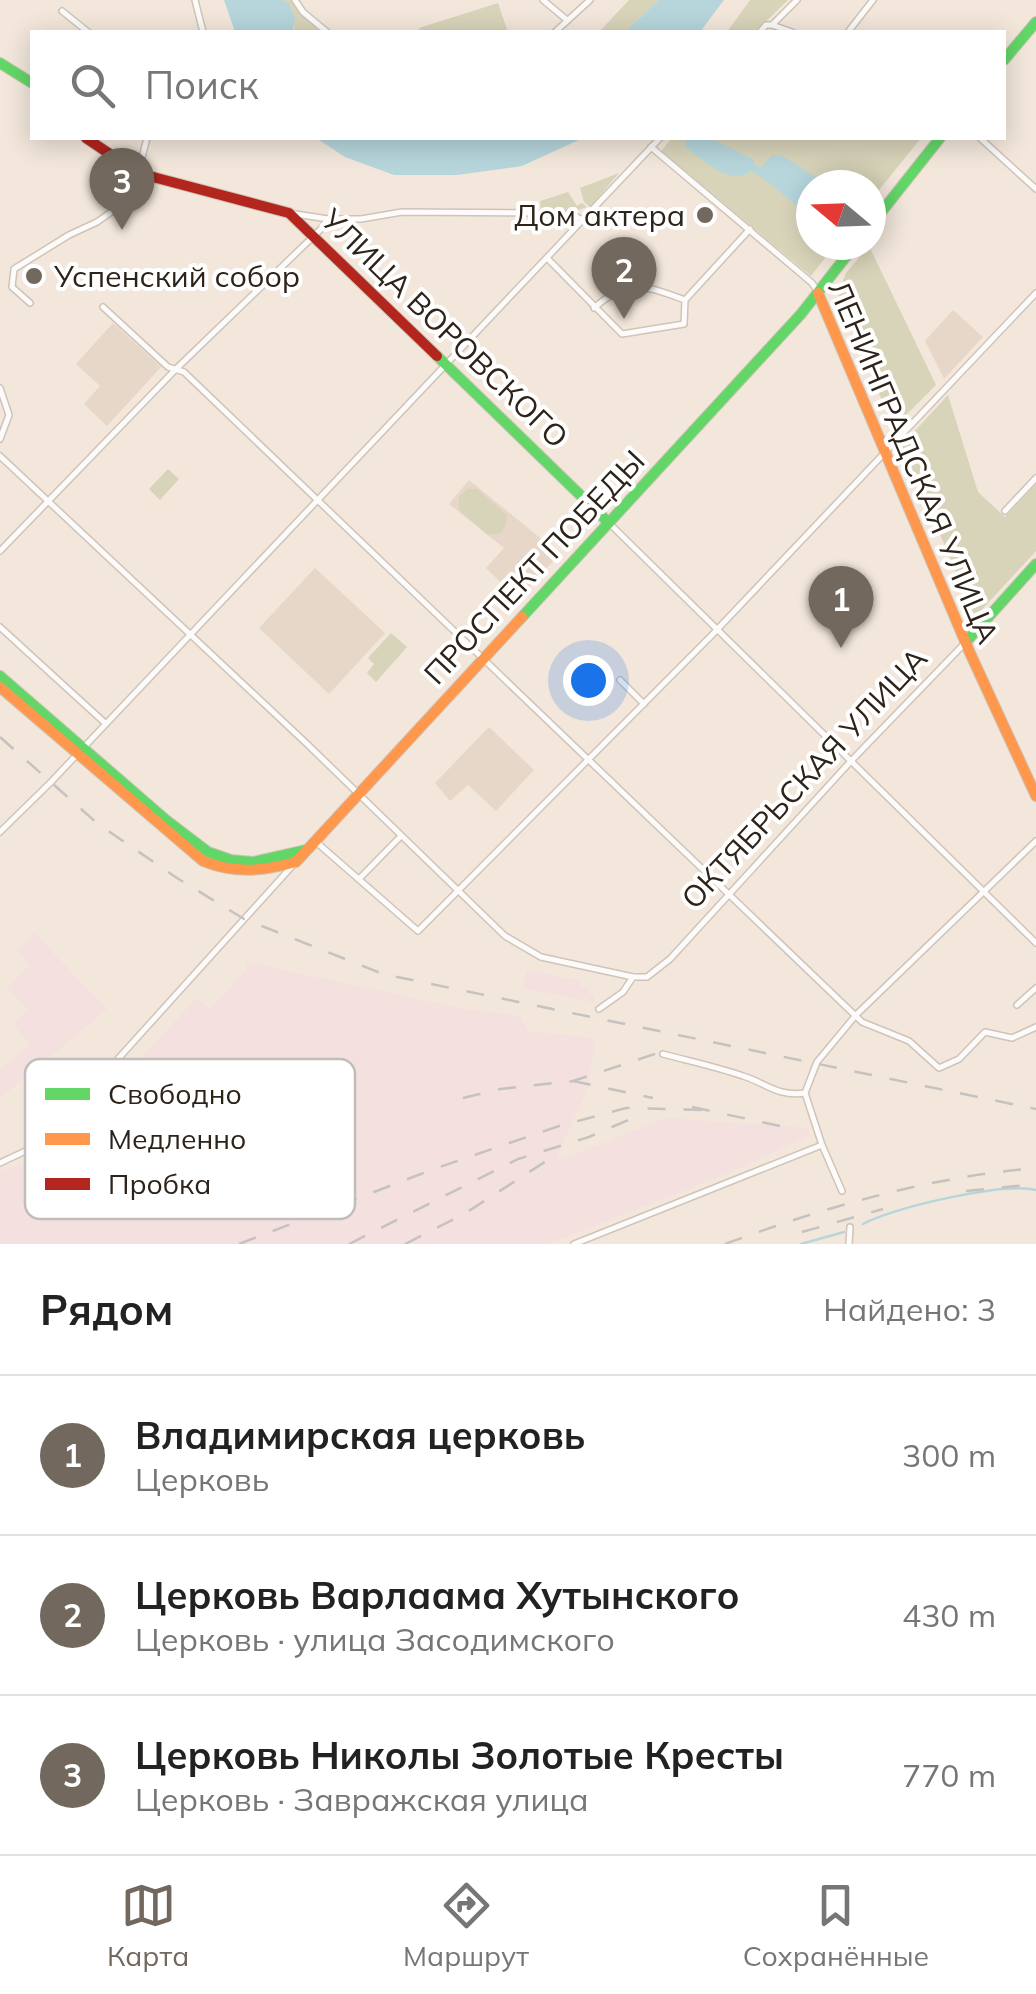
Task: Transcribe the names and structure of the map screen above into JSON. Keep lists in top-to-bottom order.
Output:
{
  "streets": {
    "main road": [
      "УЛИЦА ВОРОВСКОГО",
      "ЛЕНИНГРАДСКАЯ УЛИЦА",
      "ПРОСПЕКТ ПОБЕДЫ",
      "ОКТЯБРЬСКАЯ УЛИЦА"
    ]
  },
  "crossings": [
    ["УЛИЦА ВОРОВСКОГО", "ПРОСПЕКТ ПОБЕДЫ"],
    ["УЛИЦА ВОРОВСКОГО", "ОКТЯБРЬСКАЯ УЛИЦА"],
    ["ЛЕНИНГРАДСКАЯ УЛИЦА", "ПРОСПЕКТ ПОБЕДЫ"],
    ["ЛЕНИНГРАДСКАЯ УЛИЦА", "ОКТЯБРЬСКАЯ УЛИЦА"]
  ],
  "places": ["Дом актера", "Успенский собор"],
  "legend": ["Свободно", "Медленно", "Пробка"],
  "north": "left",
  "page": {
    "search": "Поиск",
    "pins": ["3", "2", "1"],
    "heading": ["Рядом", "Найдено: 3"],
    "list": [
      {
        "mark": "1",
        "name": "Владимирская церковь",
        "note": "Церковь",
        "value": "300 m"
      },
      {
        "mark": "2",
        "name": "Церковь Варлаама Хутынского",
        "note": "Церковь · улица Засодимского",
        "value": "430 m"
      },
      {
        "mark": "3",
        "name": "Церковь Николы Золотые Кресты",
        "note": "Церковь · Завражская улица",
        "value": "770 m"
      }
    ],
    "nav": ["Карта", "Маршрут", "Сохранённые"]
  }
}
